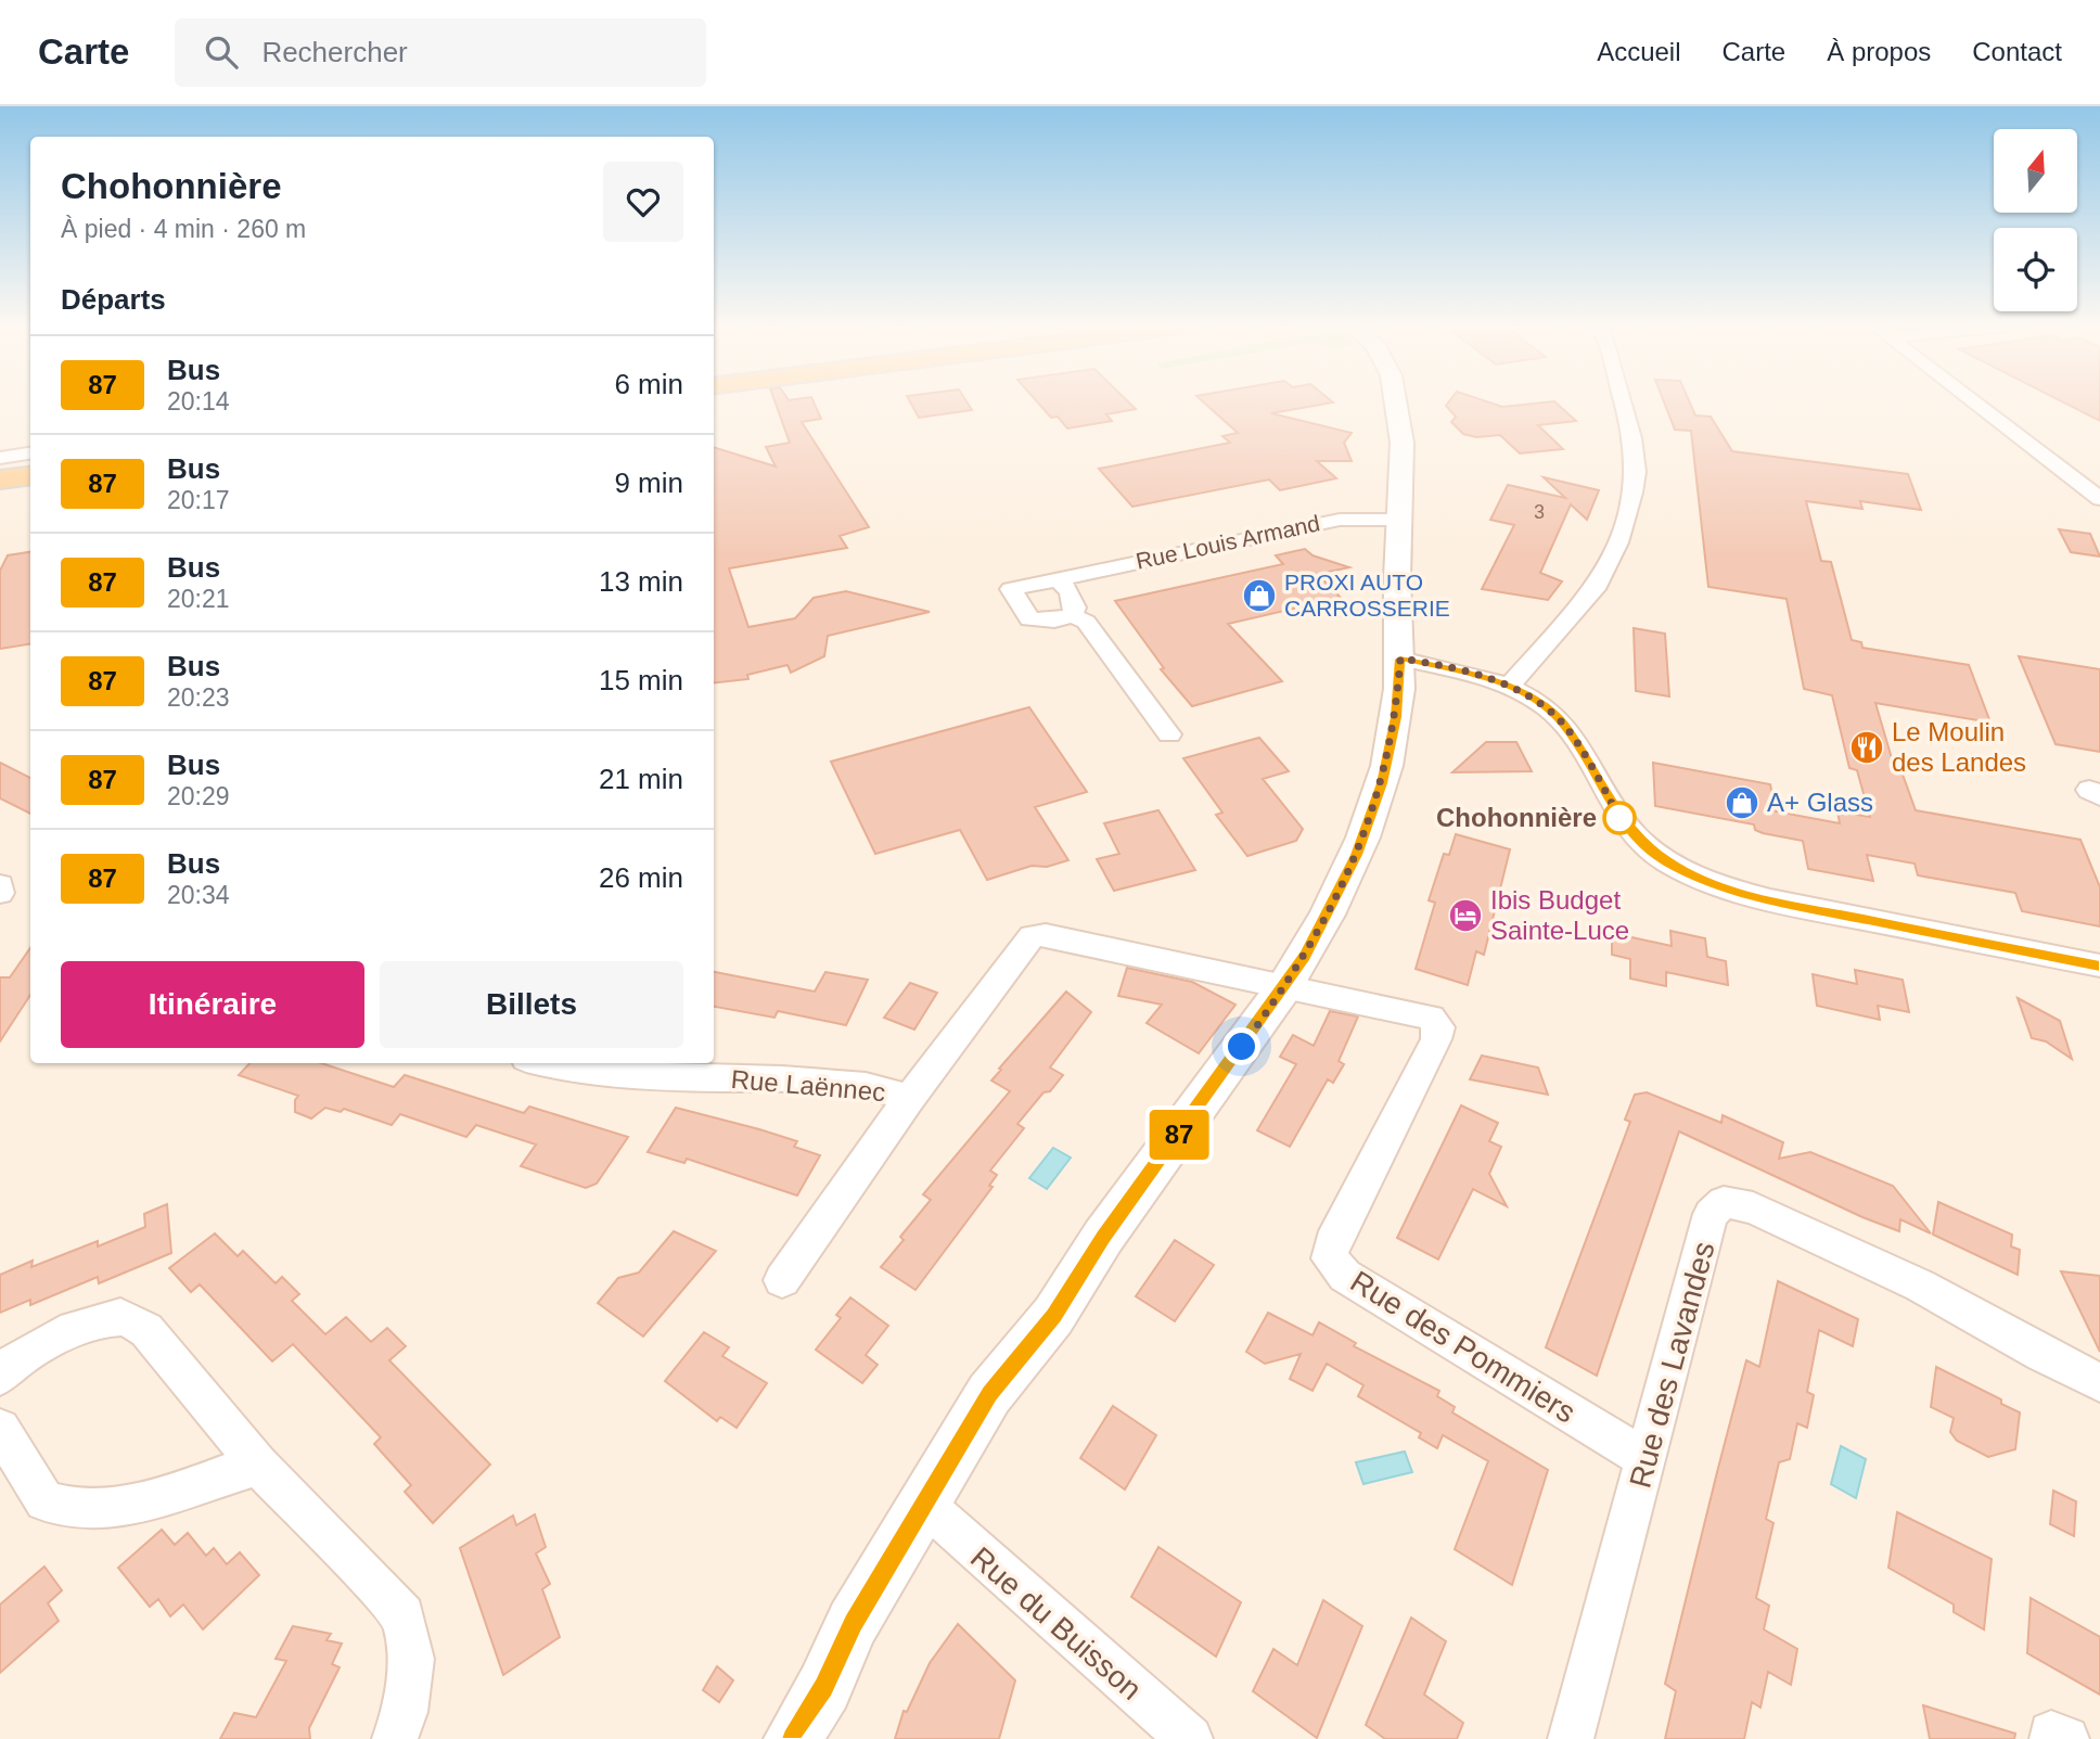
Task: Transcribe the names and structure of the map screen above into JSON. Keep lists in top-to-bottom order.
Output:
{
  "streets": {
    "street": [
      "Rue Louis Armand",
      "Rue Laënnec",
      "Rue des Pommiers",
      "Rue des Lavandes",
      "Rue du Buisson"
    ]
  },
  "crossings": [
    ["Rue des Pommiers", "Rue des Lavandes"]
  ],
  "places": {
    "shop": ["PROXI AUTO CARROSSERIE", "A+ Glass"],
    "restaurant": ["Le Moulin des Landes"],
    "other": ["Chohonnière"],
    "hotel": ["Ibis Budget Sainte-Luce"]
  },
  "lines": ["bus line 87"],
  "house_numbers": ["3"],
  "north": "top",
  "page": {
    "header": "Carte",
    "search": "Rechercher",
    "nav": [
      "Accueil",
      "Carte",
      "À propos",
      "Contact"
    ],
    "on_map": "87",
    "heading": [
      ["Chohonnière", "À pied · 4 min · 260 m"],
      "Départs"
    ],
    "list": [
      {
        "mark": "87",
        "name": "Bus",
        "note": "20:14",
        "value": "6 min"
      },
      {
        "mark": "87",
        "name": "Bus",
        "note": "20:17",
        "value": "9 min"
      },
      {
        "mark": "87",
        "name": "Bus",
        "note": "20:21",
        "value": "13 min"
      },
      {
        "mark": "87",
        "name": "Bus",
        "note": "20:23",
        "value": "15 min"
      },
      {
        "mark": "87",
        "name": "Bus",
        "note": "20:29",
        "value": "21 min"
      },
      {
        "mark": "87",
        "name": "Bus",
        "note": "20:34",
        "value": "26 min"
      }
    ],
    "buttons": ["Itinéraire", "Billets"]
  }
}
